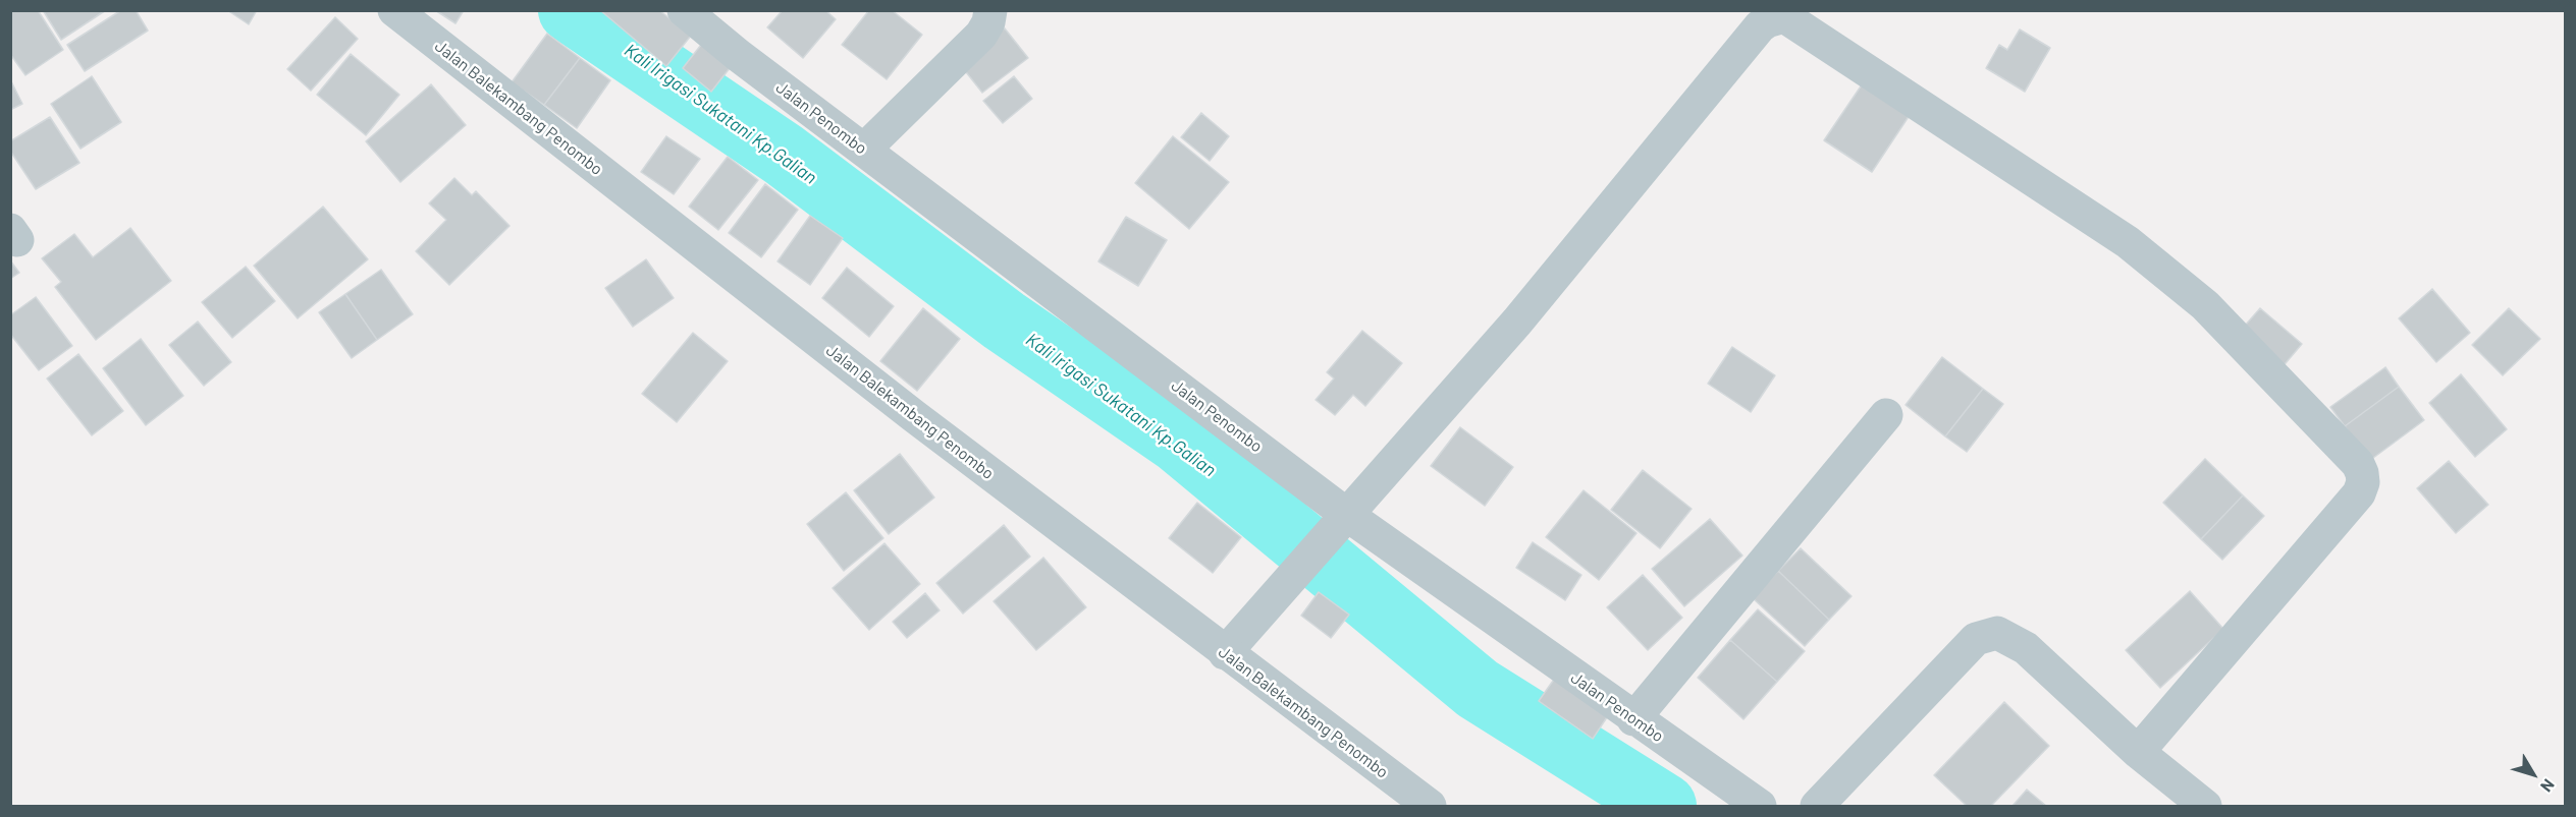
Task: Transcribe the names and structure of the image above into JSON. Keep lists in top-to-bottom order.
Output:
{
  "streets": {
    "street": ["Jalan Balekambang Penombo", "Jalan Penombo"]
  },
  "water": ["Kali Irigasi Sukatani Kp.Galian"],
  "north": "bottom right"
}
